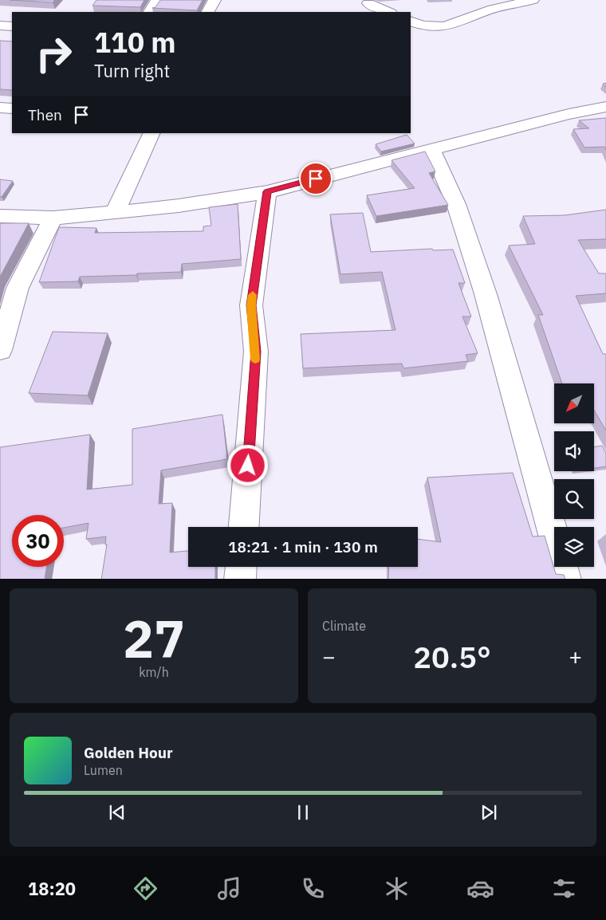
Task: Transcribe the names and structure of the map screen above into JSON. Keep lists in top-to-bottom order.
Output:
{
  "north": "bottom left",
  "page": {
    "turn": ["110 m", "Turn right"],
    "then": "Then",
    "limit": "30",
    "trip": "18:21 · 1 min · 130 m",
    "tile": [
      ["27", "km/h"],
      "Climate"
    ],
    "heat": ["−", "20.5°", "+"],
    "song": ["Golden Hour", "Lumen"],
    "tabs": "18:20"
  }
}
